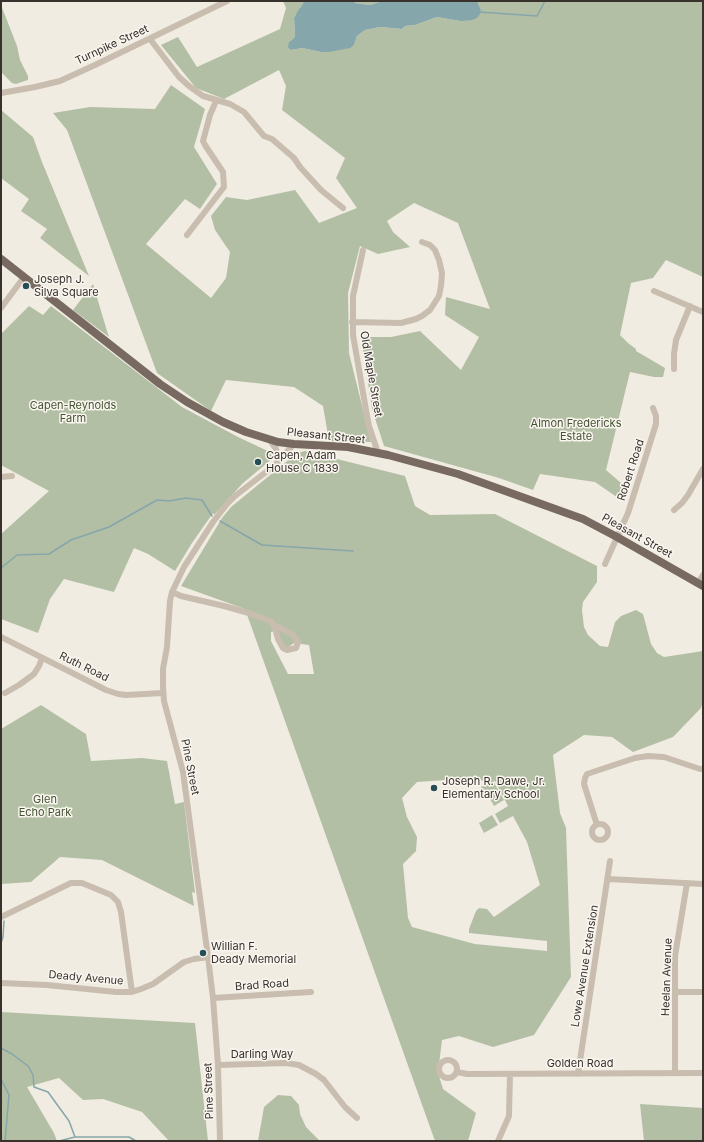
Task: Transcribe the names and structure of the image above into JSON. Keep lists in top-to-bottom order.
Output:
{
  "streets": {
    "main road": ["Pleasant Street"],
    "street": [
      "Turnpike Street",
      "Old Maple Street",
      "Robert Road",
      "Ruth Road",
      "Pine Street",
      "Lowe Avenue Extension",
      "Heelan Avenue",
      "Deady Avenue",
      "Brad Road",
      "Darling Way",
      "Golden Road"
    ]
  },
  "crossings": [
    ["Old Maple Street", "Pleasant Street"],
    ["Pleasant Street", "Robert Road"],
    ["Pleasant Street", "Pine Street"],
    ["Ruth Road", "Pine Street"],
    ["Pine Street", "Deady Avenue"],
    ["Pine Street", "Brad Road"],
    ["Pine Street", "Darling Way"],
    ["Lowe Avenue Extension", "Golden Road"],
    ["Heelan Avenue", "Golden Road"]
  ],
  "parks": ["Capen-Reynolds Farm", "Almon Fredericks Estate", "Glen Echo Park"],
  "places": [
    "Joseph J. Silva Square",
    "Capen, Adam House C 1839",
    "Joseph R. Dawe, Jr. Elementary School",
    "Willian F. Deady Memorial"
  ]
}
